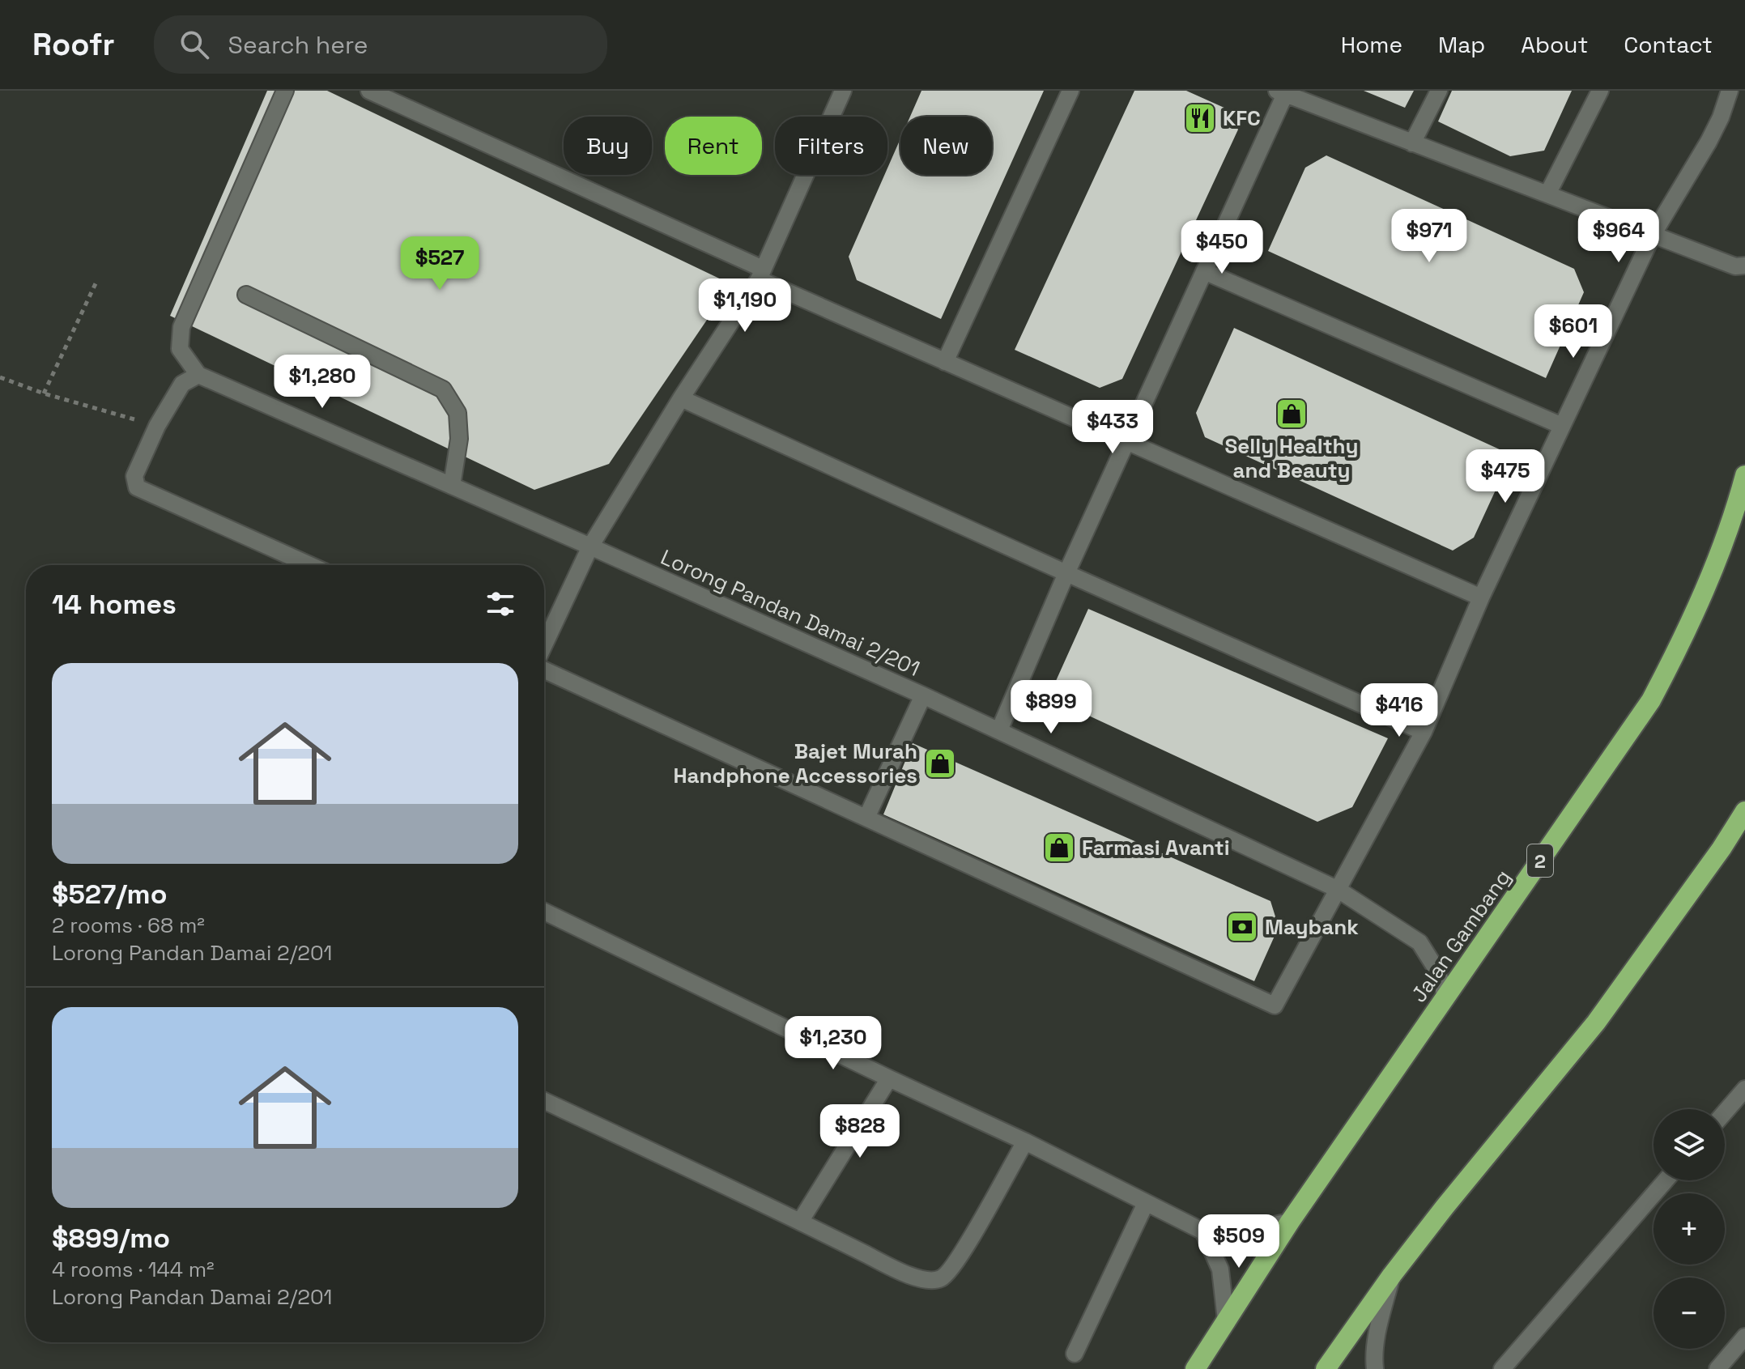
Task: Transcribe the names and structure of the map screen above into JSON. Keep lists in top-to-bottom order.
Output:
{
  "streets": {
    "highway": ["2", "Jalan Gambang"],
    "street": ["Lorong Pandan Damai 2/201"]
  },
  "crossings": [
    ["Lorong Pandan Damai 2/201", "Jalan Gambang"]
  ],
  "places": {
    "restaurant": ["KFC"],
    "shop": ["Selly Healthy and Beauty", "Bajet Murah Handphone Accessories", "Farmasi Avanti"],
    "bank": ["Maybank"]
  },
  "page": {
    "header": "Roofr",
    "search": "Search here",
    "nav": [
      "Home",
      "Map",
      "About",
      "Contact"
    ],
    "chip": [
      "Buy",
      "Rent",
      "Filters",
      "New"
    ],
    "price": [
      "$971",
      "$964",
      "$450",
      "$527",
      "$1,190",
      "$601",
      "$1,280",
      "$433",
      "$475",
      "$899",
      "$416",
      "$1,230",
      "$828",
      "$509"
    ],
    "heading": "14 homes",
    "list": [
      {
        "name": "$527/mo",
        "note": "2 rooms · 68 m² · Lorong Pandan Damai 2/201"
      },
      {
        "name": "$899/mo",
        "note": "4 rooms · 144 m² · Lorong Pandan Damai 2/201"
      }
    ],
    "map_buttons": ["+", "−"]
  }
}
